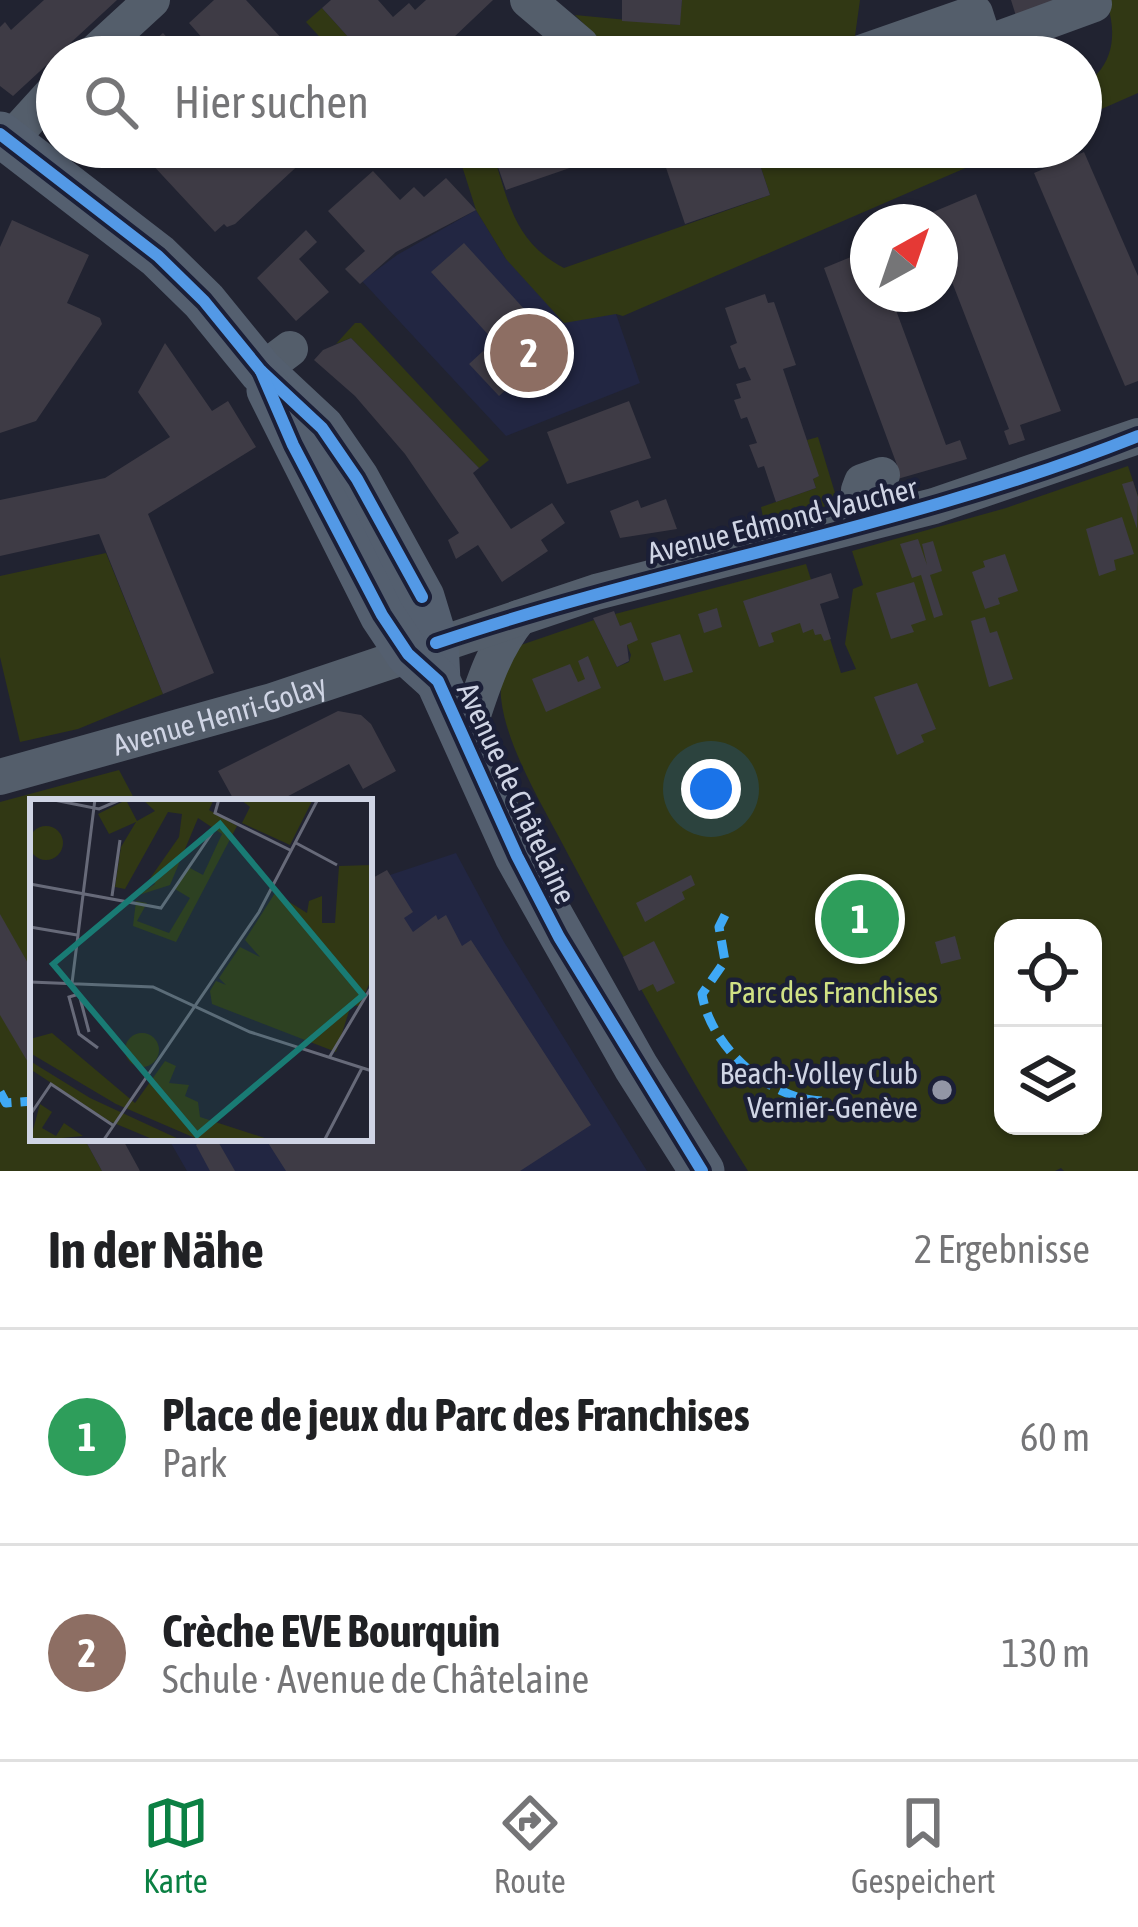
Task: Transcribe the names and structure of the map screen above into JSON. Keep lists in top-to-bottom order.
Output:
{
  "streets": {
    "main road": ["Avenue de Châtelaine"],
    "street": ["Avenue Edmond-Vaucher", "Avenue Henri-Golay"]
  },
  "crossings": [
    ["Avenue Edmond-Vaucher", "Avenue Henri-Golay"],
    ["Avenue Edmond-Vaucher", "Avenue de Châtelaine"],
    ["Avenue Henri-Golay", "Avenue de Châtelaine"]
  ],
  "parks": ["Parc des Franchises"],
  "places": ["Beach-Volley Club Vernier-Genève"],
  "north": "top right",
  "page": {
    "search": "Hier suchen",
    "pins": ["2", "1"],
    "heading": ["In der Nähe", "2 Ergebnisse"],
    "list": [
      {
        "mark": "1",
        "name": "Place de jeux du Parc des Franchises",
        "note": "Park",
        "value": "60 m"
      },
      {
        "mark": "2",
        "name": "Crèche EVE Bourquin",
        "note": "Schule · Avenue de Châtelaine",
        "value": "130 m"
      }
    ],
    "nav": ["Karte", "Route", "Gespeichert"]
  }
}
